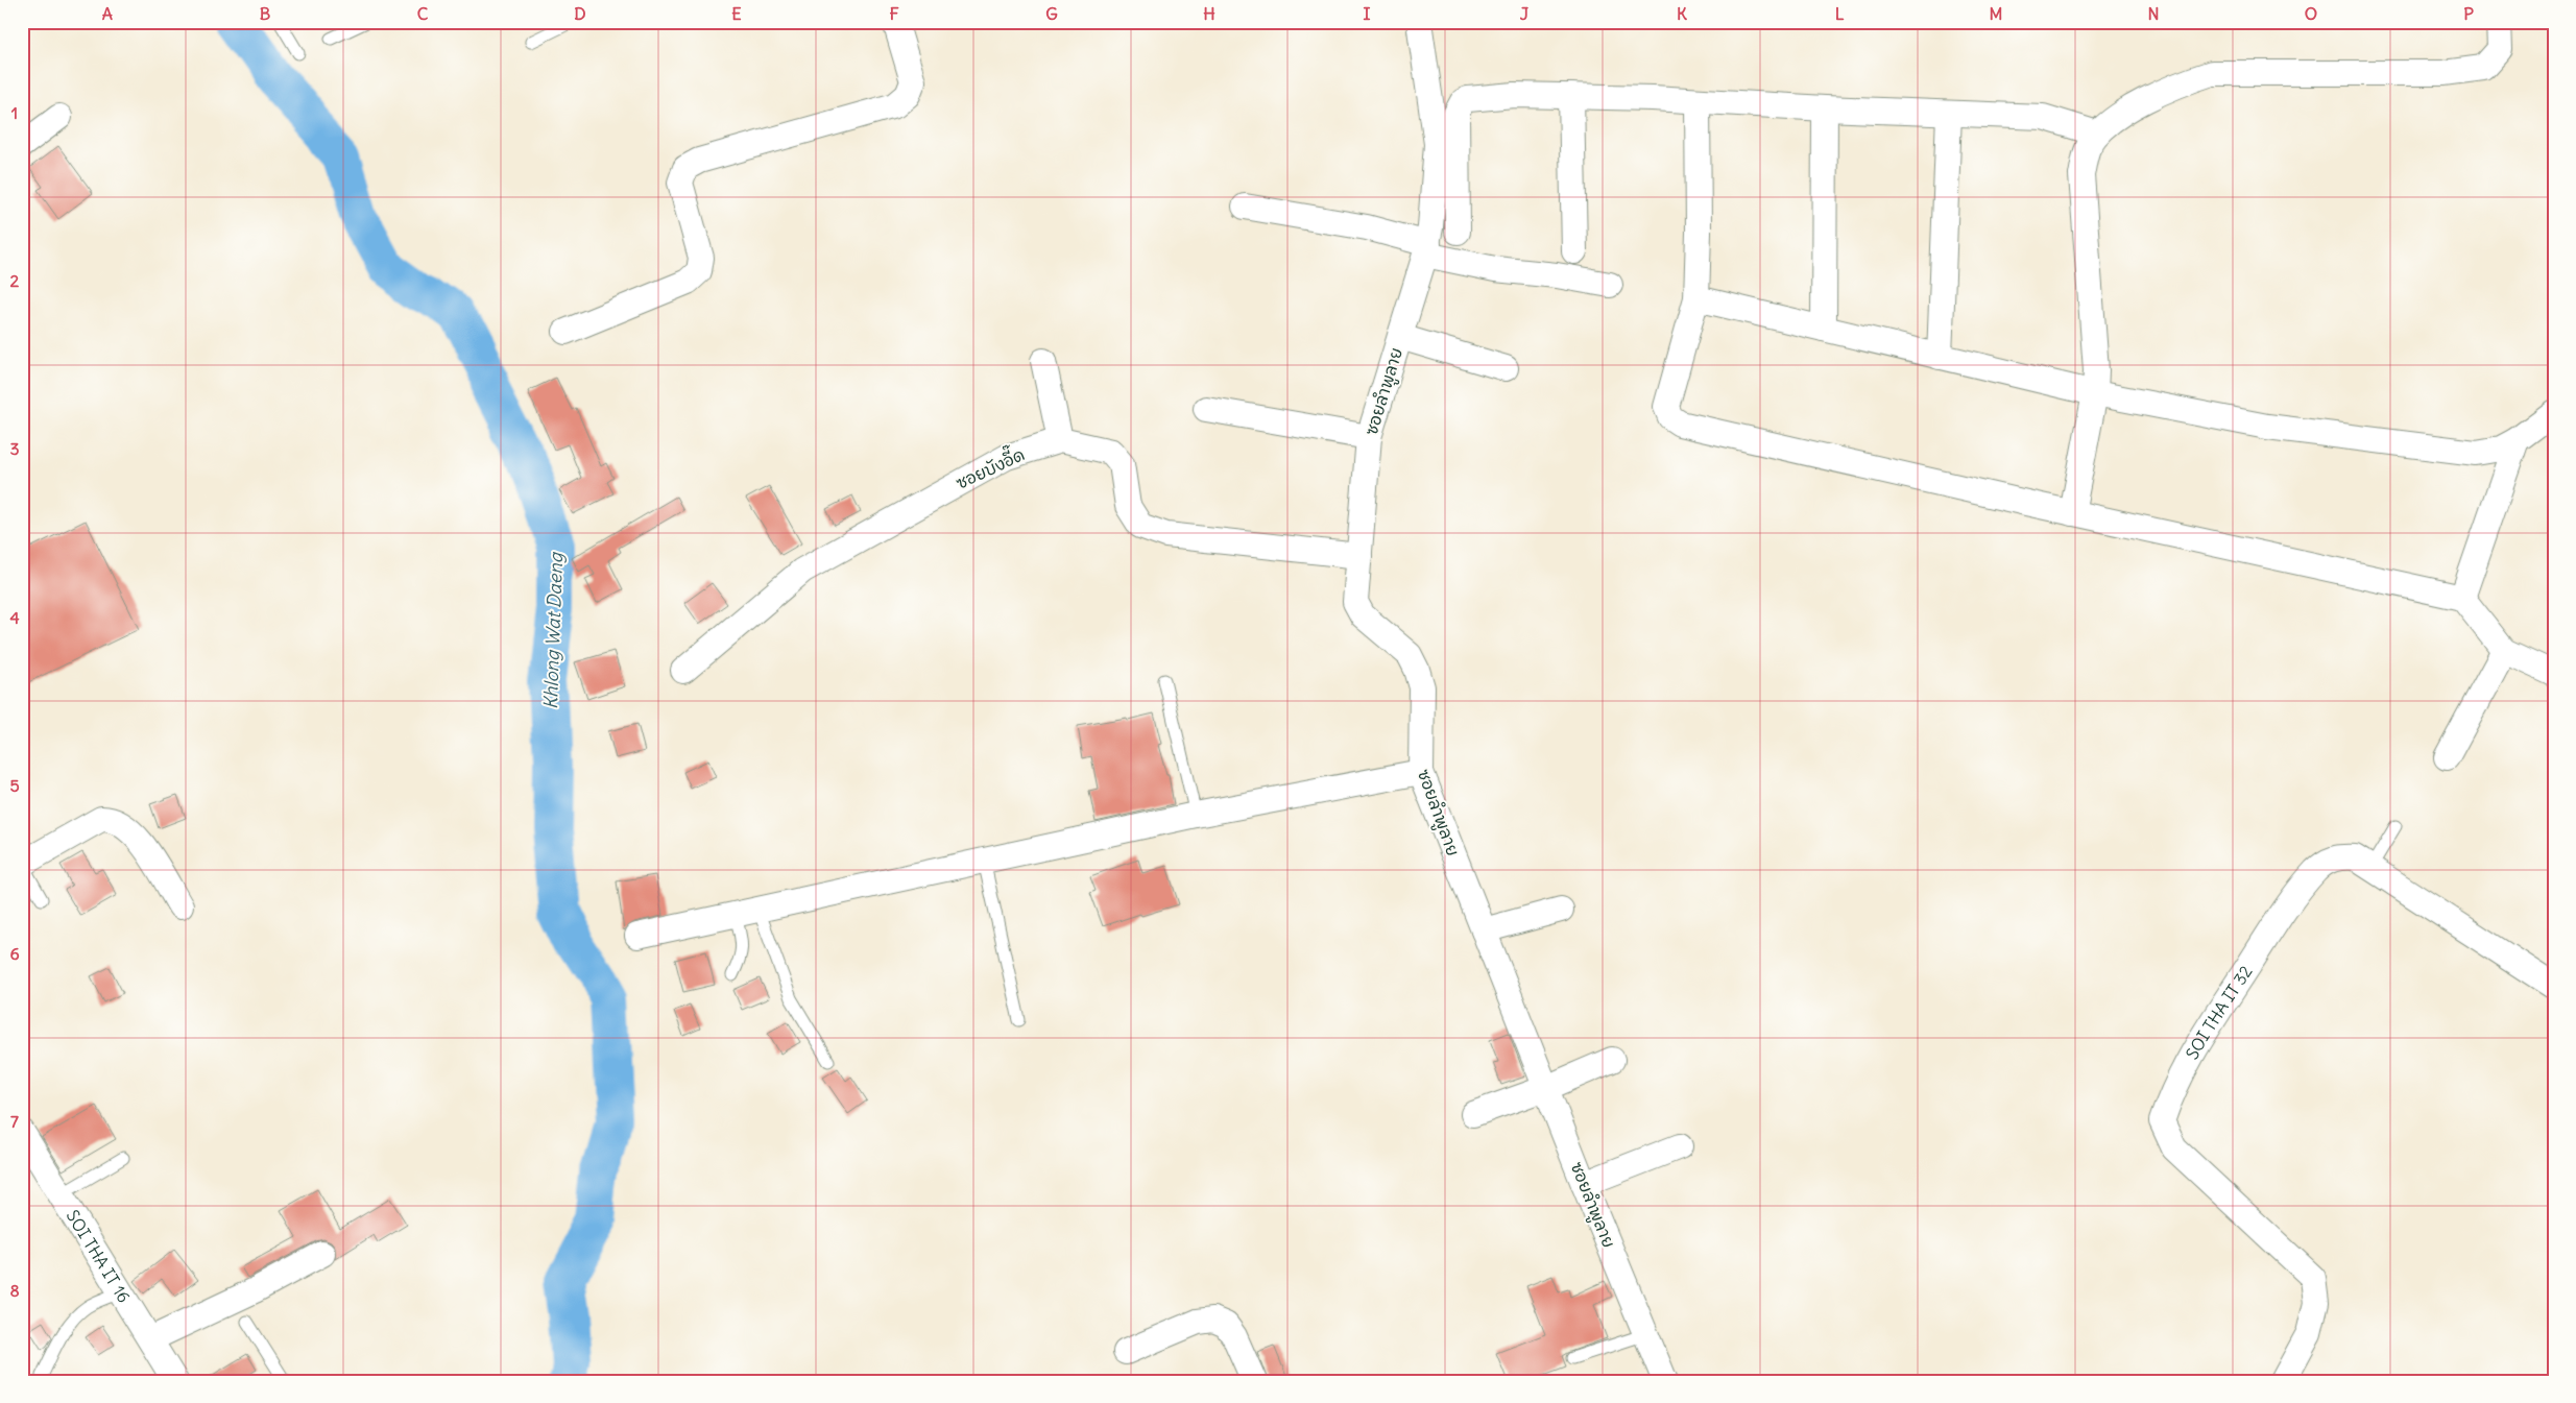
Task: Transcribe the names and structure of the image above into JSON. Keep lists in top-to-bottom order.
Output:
{
  "streets": {
    "street": [
      "ซอยลำพูลาย",
      "ซอยบังอี๊ด",
      "SOI THA IT 32",
      "SOI THA IT 16"
    ]
  },
  "water": ["Khlong Wat Daeng"],
  "grid": {
    "columns": [
      "A",
      "B",
      "C",
      "D",
      "E",
      "F",
      "G",
      "H",
      "I",
      "J",
      "K",
      "L",
      "M",
      "N",
      "O",
      "P"
    ],
    "rows": [
      "1",
      "2",
      "3",
      "4",
      "5",
      "6",
      "7",
      "8"
    ]
  }
}
